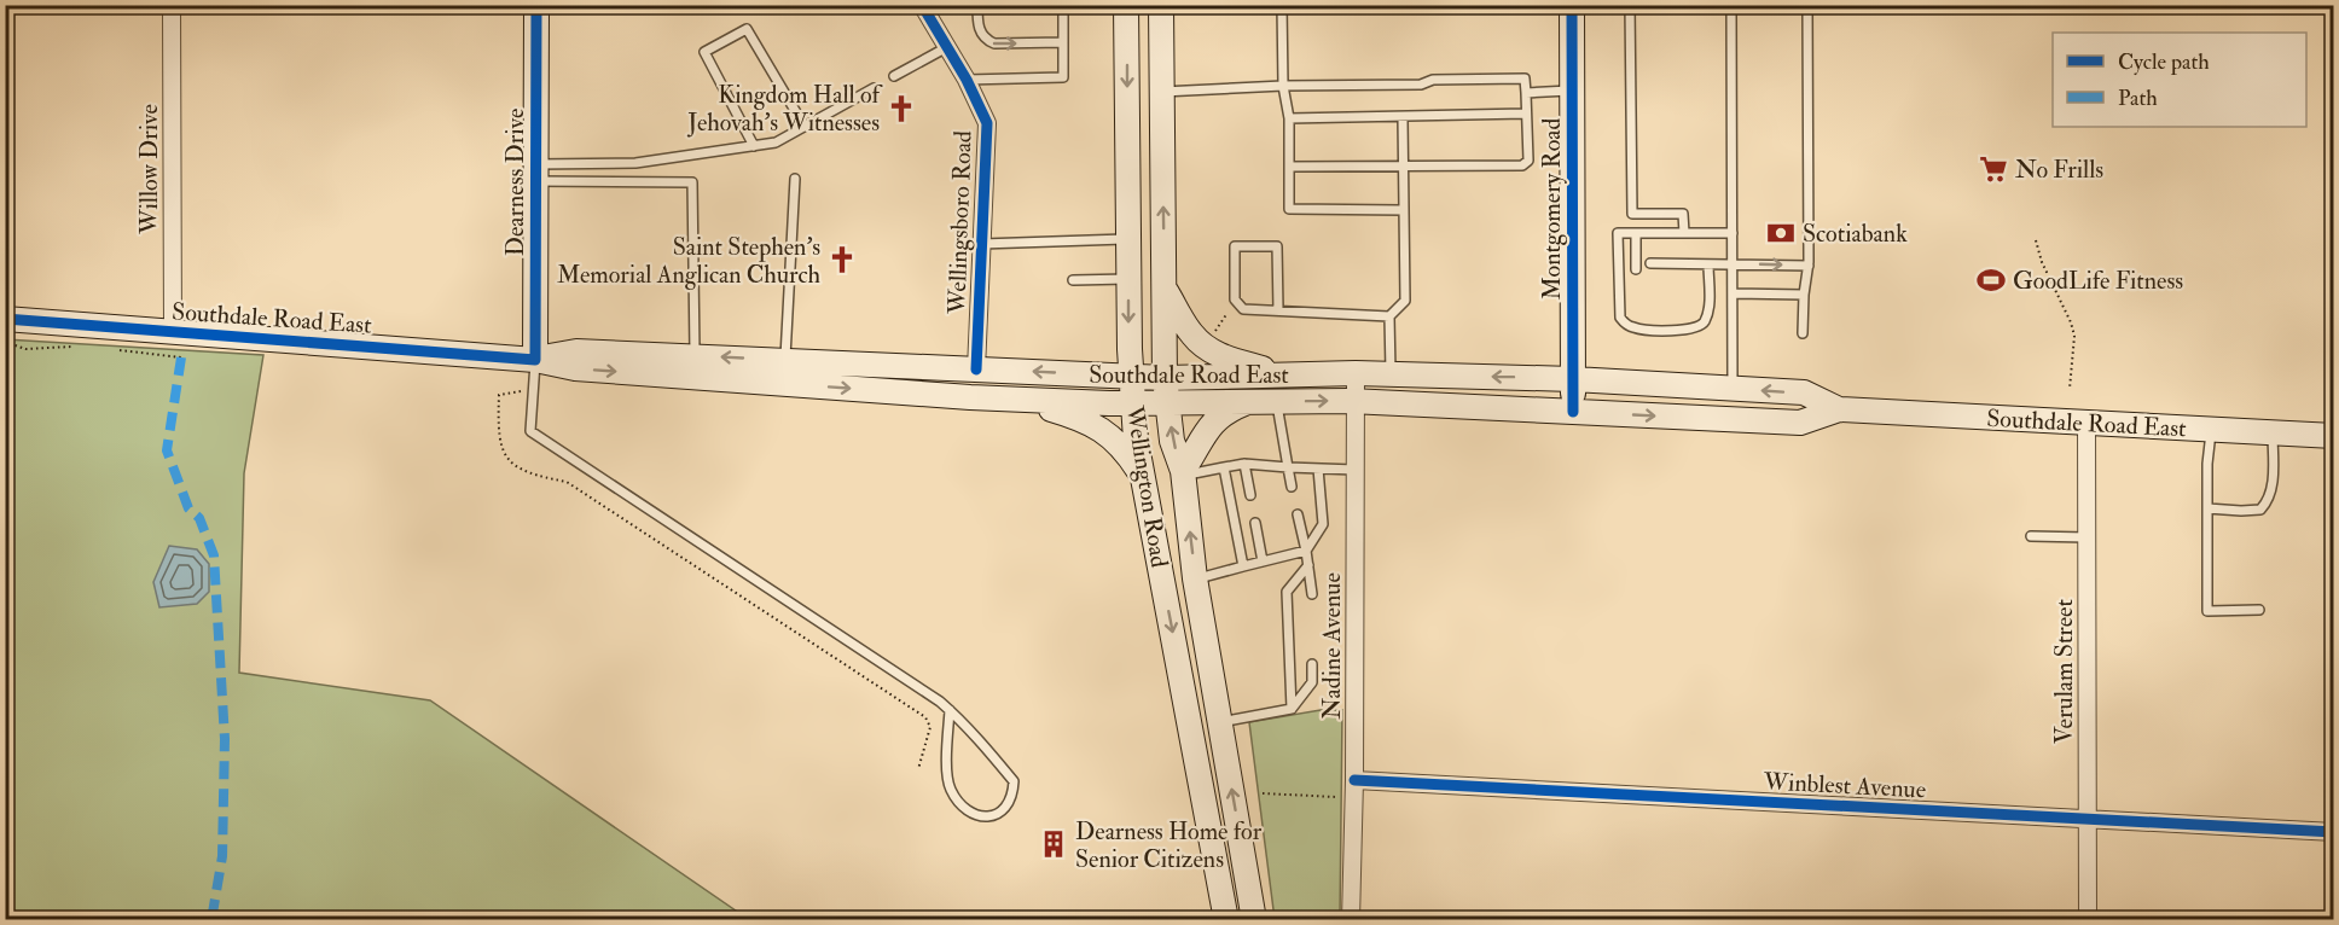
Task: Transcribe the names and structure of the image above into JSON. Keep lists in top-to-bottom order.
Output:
{
  "streets": {
    "main road": [
      "Dearness Drive",
      "Montgomery Road",
      "Southdale Road East",
      "Wellington Road"
    ],
    "street": [
      "Willow Drive",
      "Wellingsboro Road",
      "Nadine Avenue",
      "Verulam Street",
      "Winblest Avenue"
    ]
  },
  "crossings": [
    ["Willow Drive", "Southdale Road East"],
    ["Dearness Drive", "Southdale Road East"],
    ["Montgomery Road", "Southdale Road East"],
    ["Wellingsboro Road", "Southdale Road East"],
    ["Southdale Road East", "Wellington Road"],
    ["Southdale Road East", "Nadine Avenue"],
    ["Southdale Road East", "Verulam Street"],
    ["Nadine Avenue", "Winblest Avenue"],
    ["Verulam Street", "Winblest Avenue"]
  ],
  "places": {
    "church": ["Kingdom Hall of Jehovah's Witnesses", "Saint Stephen's Memorial Anglican Church"],
    "supermarket": ["No Frills"],
    "bank": ["Scotiabank"],
    "sports": ["GoodLife Fitness"],
    "building": ["Dearness Home for Senior Citizens"]
  },
  "legend": ["Cycle path", "Path"]
}
